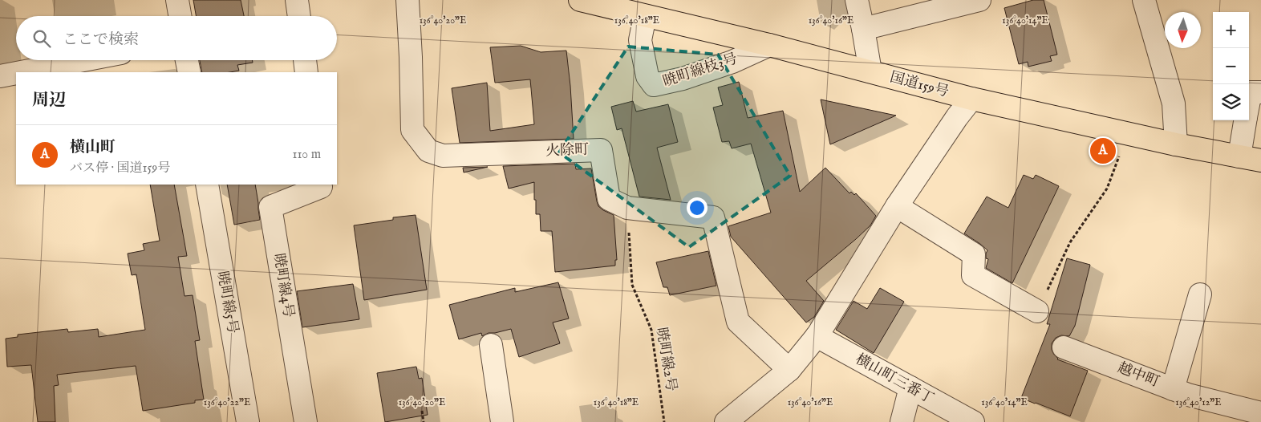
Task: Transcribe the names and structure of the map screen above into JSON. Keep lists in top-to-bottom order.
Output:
{
  "streets": {
    "highway": ["国道159号"],
    "street": [
      "暁町線枝3号",
      "火除町",
      "暁町線4号",
      "暁町線5号",
      "越中町",
      "横山町三番丁"
    ],
    "path": ["暁町線2号"]
  },
  "crossings": [
    ["暁町線枝3号", "国道159号"],
    ["火除町", "暁町線2号"]
  ],
  "north": "bottom",
  "page": {
    "map_buttons": ["+", "−"],
    "search": "ここで検索",
    "heading": "周辺",
    "list": [
      {
        "mark": "A",
        "name": "横山町",
        "note": "バス停 · 国道159号",
        "value": "110 m"
      }
    ],
    "pins": "A"
  },
  "coordinates": [
    "136°40'20\"E",
    "136°40'18\"E",
    "136°40'16\"E",
    "136°40'14\"E",
    "136°40'22\"E",
    "136°40'12\"E"
  ]
}
